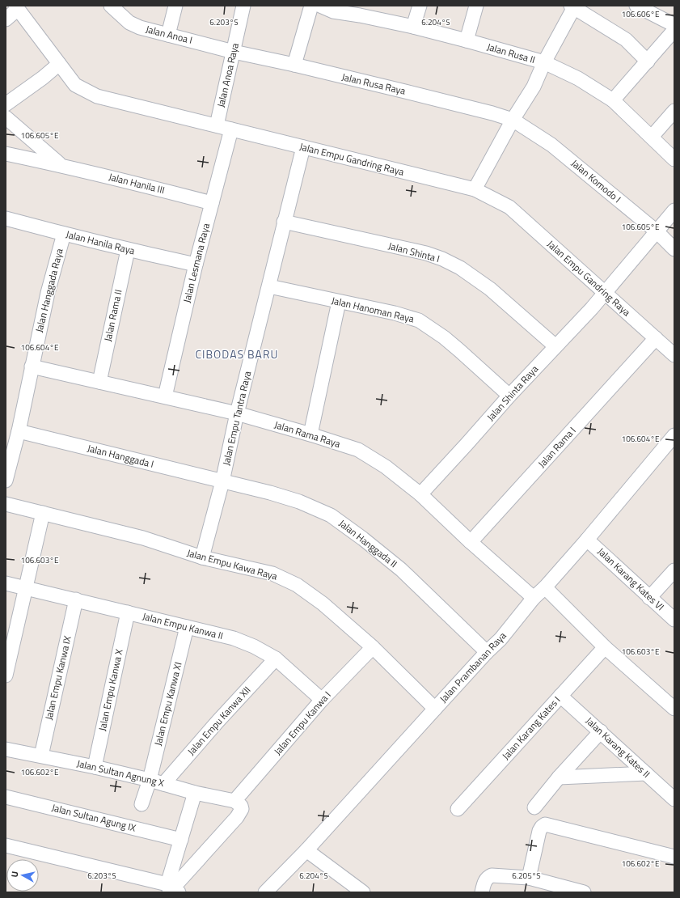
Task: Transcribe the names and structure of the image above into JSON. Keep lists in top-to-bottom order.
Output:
{
  "streets": {
    "street": [
      "Jalan Anoa I",
      "Jalan Rusa II",
      "Jalan Anoa Raya",
      "Jalan Rusa Raya",
      "Jalan Empu Gandring Raya",
      "Jalan Komodo I",
      "Jalan Hanila III",
      "Jalan Hanila Raya",
      "Jalan Shinta I",
      "Jalan Lesmana Raya",
      "Jalan Hanggada Raya",
      "Jalan Hanoman Raya",
      "Jalan Rama II",
      "Jalan Shinta Raya",
      "Jalan Empu Tantra Raya",
      "Jalan Rama Raya",
      "Jalan Rama I",
      "Jalan Hanggada I",
      "Jalan Hanggada II",
      "Jalan Empu Kawa Raya",
      "Jalan Karang Kates VI",
      "Jalan Empu Kanwa II",
      "Jalan Prambanan Raya",
      "Jalan Empu Kanwa IX",
      "Jalan Empu Kanwa X",
      "Jalan Empu Kanwa XI",
      "Jalan Empu Kanwa XII",
      "Jalan Empu Kanwa I",
      "Jalan Karang Kates I",
      "Jalan Karang Kates II",
      "Jalan Sultan Agnung X",
      "Jalan Sultan Agung IX"
    ]
  },
  "crossings": [
    ["Jalan Anoa I", "Jalan Anoa Raya"],
    ["Jalan Anoa I", "Jalan Rusa Raya"],
    ["Jalan Anoa Raya", "Jalan Rusa Raya"],
    ["Jalan Anoa Raya", "Jalan Empu Gandring Raya"],
    ["Jalan Rusa Raya", "Jalan Komodo I"],
    ["Jalan Empu Gandring Raya", "Jalan Lesmana Raya"],
    ["Jalan Empu Gandring Raya", "Jalan Shinta Raya"],
    ["Jalan Empu Gandring Raya", "Jalan Empu Tantra Raya"],
    ["Jalan Empu Gandring Raya", "Jalan Rama I"],
    ["Jalan Komodo I", "Jalan Shinta Raya"],
    ["Jalan Hanila III", "Jalan Lesmana Raya"],
    ["Jalan Hanila Raya", "Jalan Lesmana Raya"],
    ["Jalan Hanila Raya", "Jalan Hanggada Raya"],
    ["Jalan Hanila Raya", "Jalan Rama II"],
    ["Jalan Shinta I", "Jalan Shinta Raya"],
    ["Jalan Shinta I", "Jalan Empu Tantra Raya"],
    ["Jalan Lesmana Raya", "Jalan Rama Raya"],
    ["Jalan Hanggada Raya", "Jalan Rama Raya"],
    ["Jalan Hanggada Raya", "Jalan Hanggada I"],
    ["Jalan Hanoman Raya", "Jalan Shinta Raya"],
    ["Jalan Hanoman Raya", "Jalan Empu Tantra Raya"],
    ["Jalan Rama II", "Jalan Rama Raya"],
    ["Jalan Shinta Raya", "Jalan Rama Raya"],
    ["Jalan Empu Tantra Raya", "Jalan Rama Raya"],
    ["Jalan Empu Tantra Raya", "Jalan Hanggada I"],
    ["Jalan Empu Tantra Raya", "Jalan Hanggada II"],
    ["Jalan Empu Tantra Raya", "Jalan Empu Kawa Raya"],
    ["Jalan Rama Raya", "Jalan Rama I"],
    ["Jalan Rama Raya", "Jalan Prambanan Raya"],
    ["Jalan Hanggada I", "Jalan Hanggada II"],
    ["Jalan Hanggada II", "Jalan Prambanan Raya"],
    ["Jalan Empu Kawa Raya", "Jalan Prambanan Raya"],
    ["Jalan Empu Kawa Raya", "Jalan Empu Kanwa I"],
    ["Jalan Karang Kates VI", "Jalan Prambanan Raya"],
    ["Jalan Empu Kanwa II", "Jalan Empu Kanwa IX"],
    ["Jalan Empu Kanwa II", "Jalan Empu Kanwa X"],
    ["Jalan Empu Kanwa II", "Jalan Empu Kanwa XI"],
    ["Jalan Empu Kanwa II", "Jalan Empu Kanwa XII"],
    ["Jalan Empu Kanwa II", "Jalan Empu Kanwa I"],
    ["Jalan Empu Kanwa IX", "Jalan Sultan Agnung X"],
    ["Jalan Empu Kanwa X", "Jalan Sultan Agnung X"],
    ["Jalan Empu Kanwa XI", "Jalan Sultan Agnung X"],
    ["Jalan Empu Kanwa XII", "Jalan Sultan Agnung X"],
    ["Jalan Empu Kanwa I", "Jalan Sultan Agnung X"],
    ["Jalan Karang Kates I", "Jalan Karang Kates II"]
  ],
  "districts": ["CIBODAS BARU"],
  "north": "left",
  "coordinates": [
    "106.606°E",
    "6.203°S",
    "6.204°S",
    "106.605°E",
    "106.604°E",
    "106.603°E",
    "106.602°E",
    "6.205°S"
  ]
}
